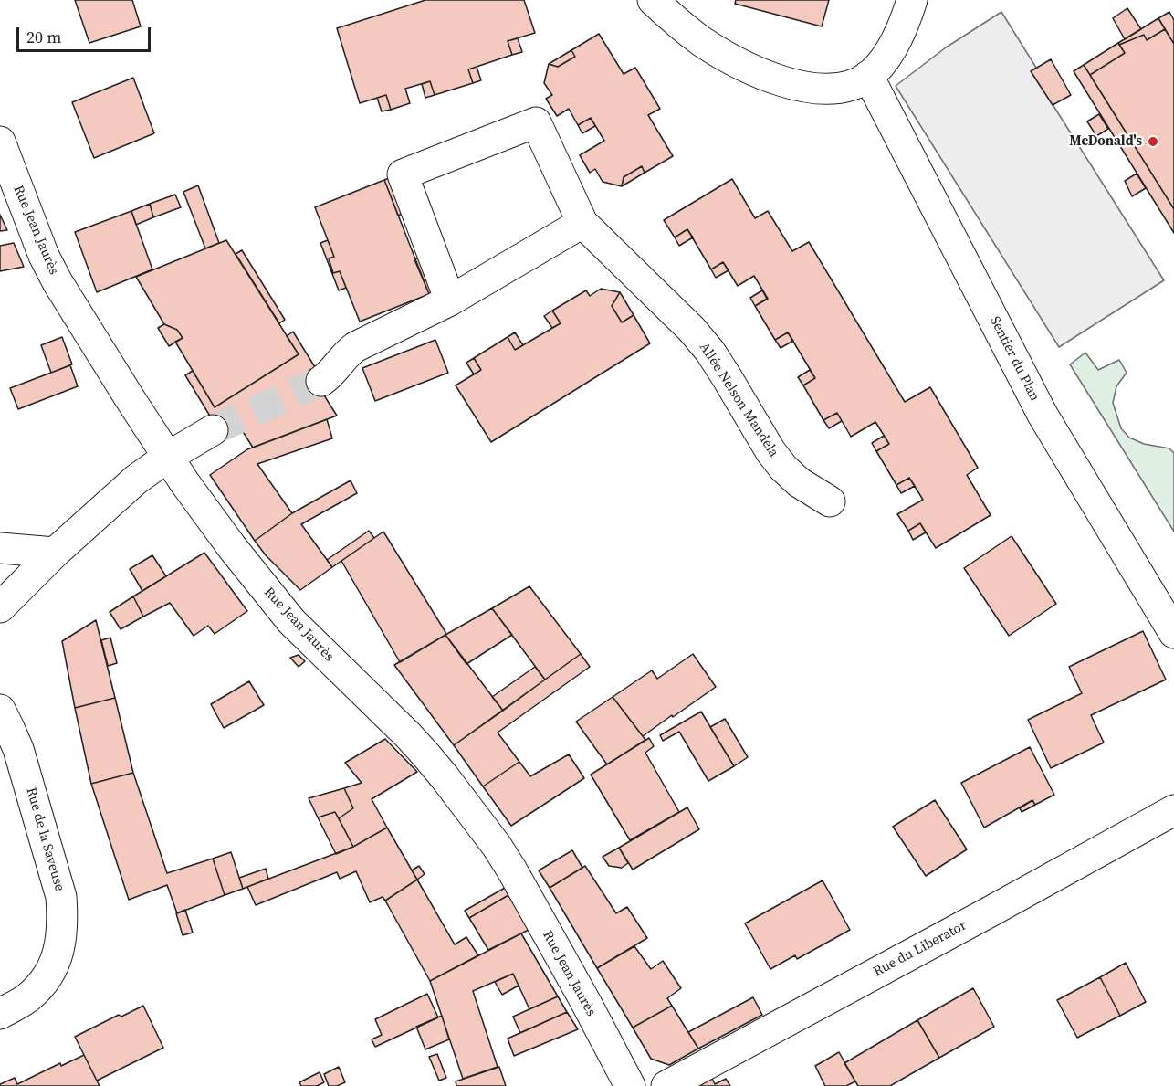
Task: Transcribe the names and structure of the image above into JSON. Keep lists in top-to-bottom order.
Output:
{
  "streets": {
    "street": [
      "Rue Jean Jaurès",
      "Sentier du Plan",
      "Allée Nelson Mandela",
      "Rue de la Saveuse",
      "Rue du Liberator"
    ]
  },
  "places": ["McDonald's"],
  "scale_bar": "20 m"
}
